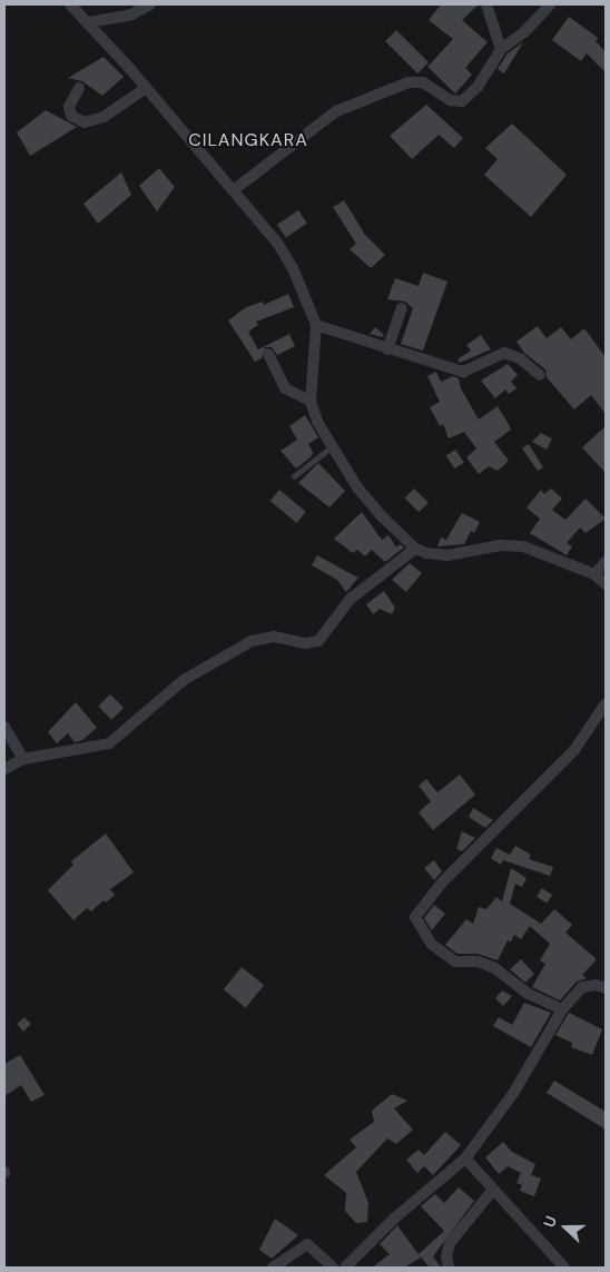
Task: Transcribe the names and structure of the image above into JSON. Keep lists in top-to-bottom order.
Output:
{
  "districts": ["CILANGKARA"],
  "north": "left"
}
